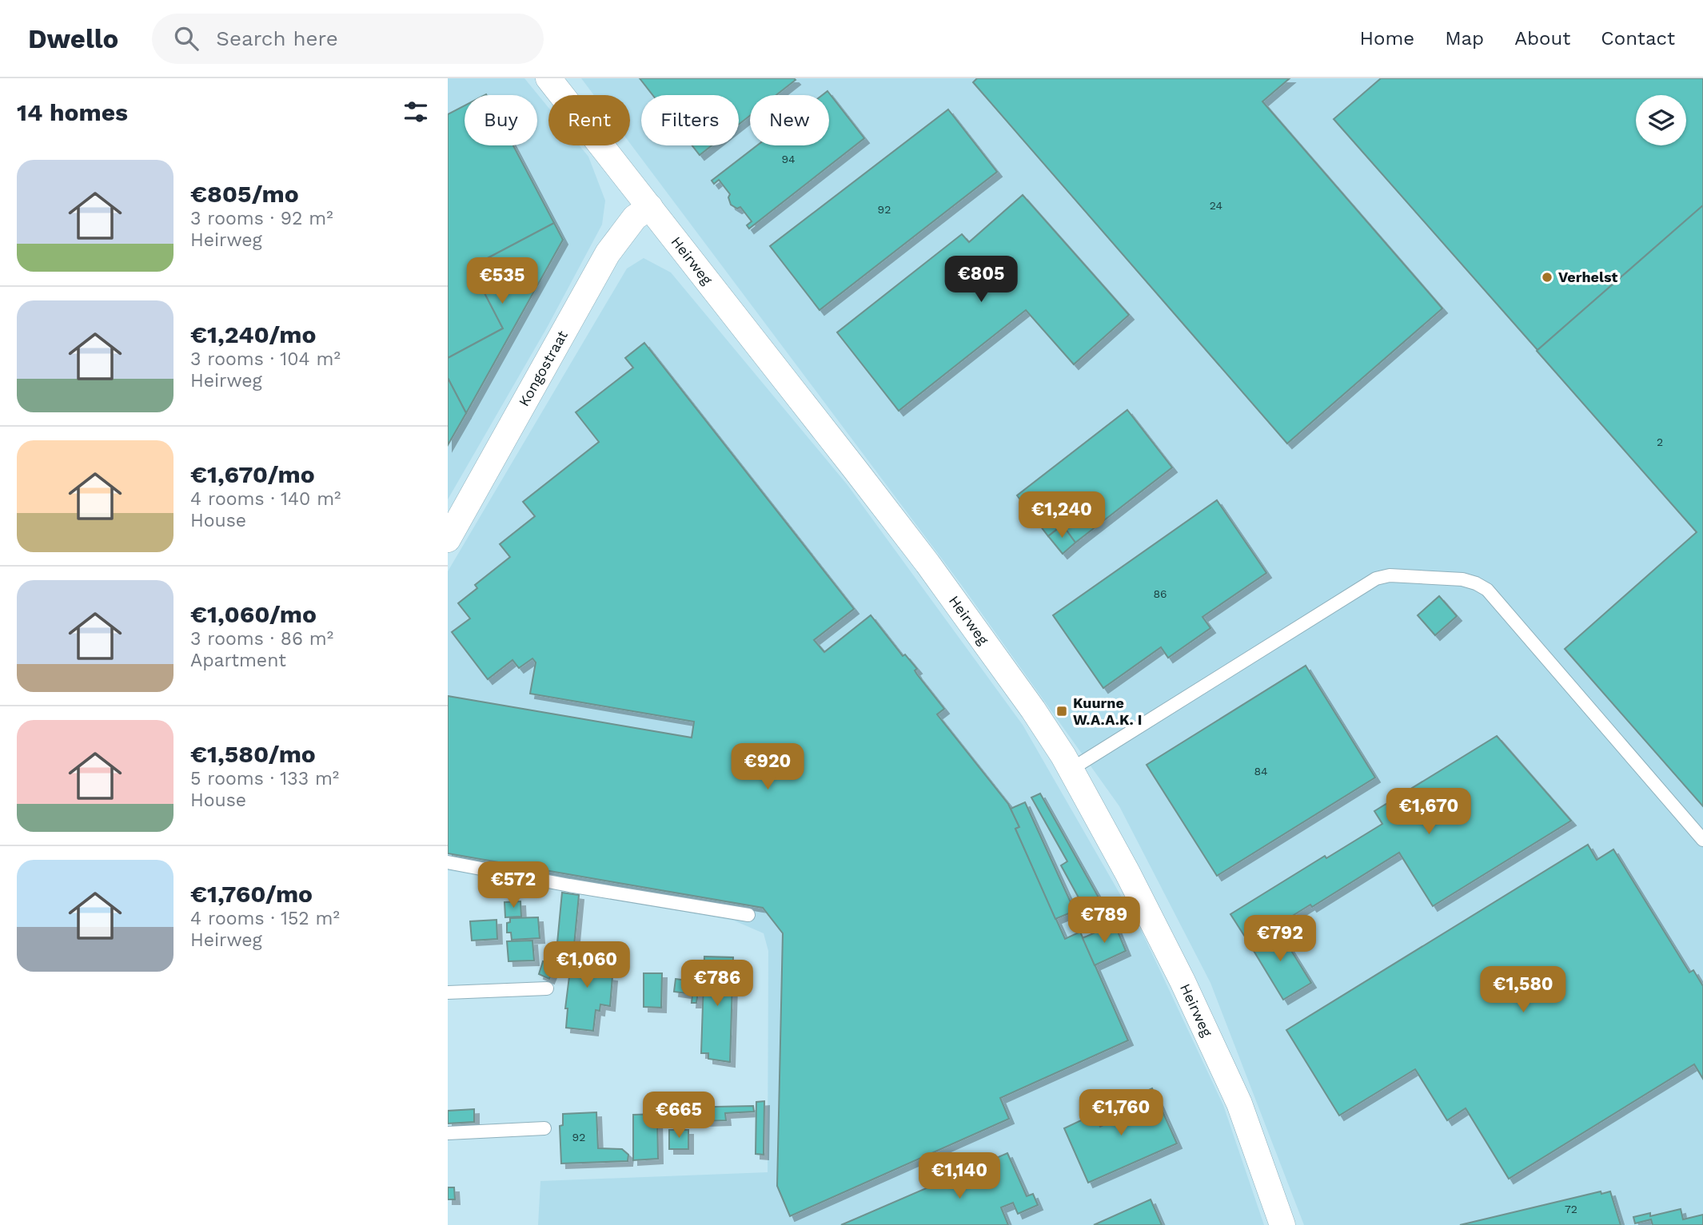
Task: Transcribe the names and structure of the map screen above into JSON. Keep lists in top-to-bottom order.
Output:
{
  "streets": {
    "street": ["Heirweg", "Kongostraat"]
  },
  "crossings": [
    ["Heirweg", "Kongostraat"]
  ],
  "places": {
    "other": ["Verhelst"],
    "transit": ["Kuurne W.A.A.K. I"]
  },
  "house_numbers": [
    "94",
    "24",
    "92",
    "2",
    "86",
    "84",
    "92",
    "72"
  ],
  "page": {
    "header": "Dwello",
    "search": "Search here",
    "nav": [
      "Home",
      "Map",
      "About",
      "Contact"
    ],
    "heading": "14 homes",
    "chip": [
      "Buy",
      "Rent",
      "Filters",
      "New"
    ],
    "list": [
      {
        "name": "€805/mo",
        "note": "3 rooms · 92 m² · Heirweg"
      },
      {
        "name": "€1,240/mo",
        "note": "3 rooms · 104 m² · Heirweg"
      },
      {
        "name": "€1,670/mo",
        "note": "4 rooms · 140 m² · House"
      },
      {
        "name": "€1,060/mo",
        "note": "3 rooms · 86 m² · Apartment"
      },
      {
        "name": "€1,580/mo",
        "note": "5 rooms · 133 m² · House"
      },
      {
        "name": "€1,760/mo",
        "note": "4 rooms · 152 m² · Heirweg"
      }
    ],
    "price": [
      "€805",
      "€535",
      "€1,240",
      "€920",
      "€1,670",
      "€572",
      "€789",
      "€792",
      "€1,060",
      "€786",
      "€1,580",
      "€1,760",
      "€665",
      "€1,140"
    ]
  }
}
